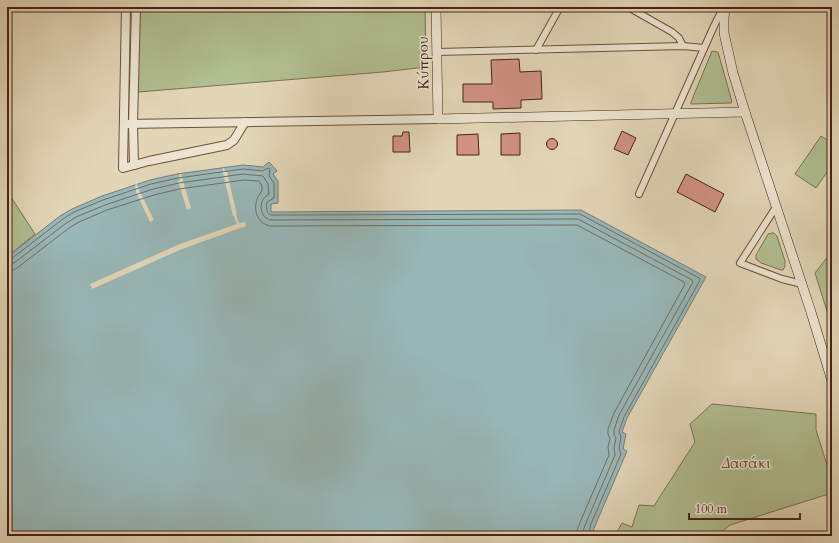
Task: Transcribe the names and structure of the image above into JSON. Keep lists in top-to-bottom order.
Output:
{
  "streets": {
    "main road": ["Κύπρου"]
  },
  "parks": ["Δασάκι"],
  "scale_bar": "100 m"
}
